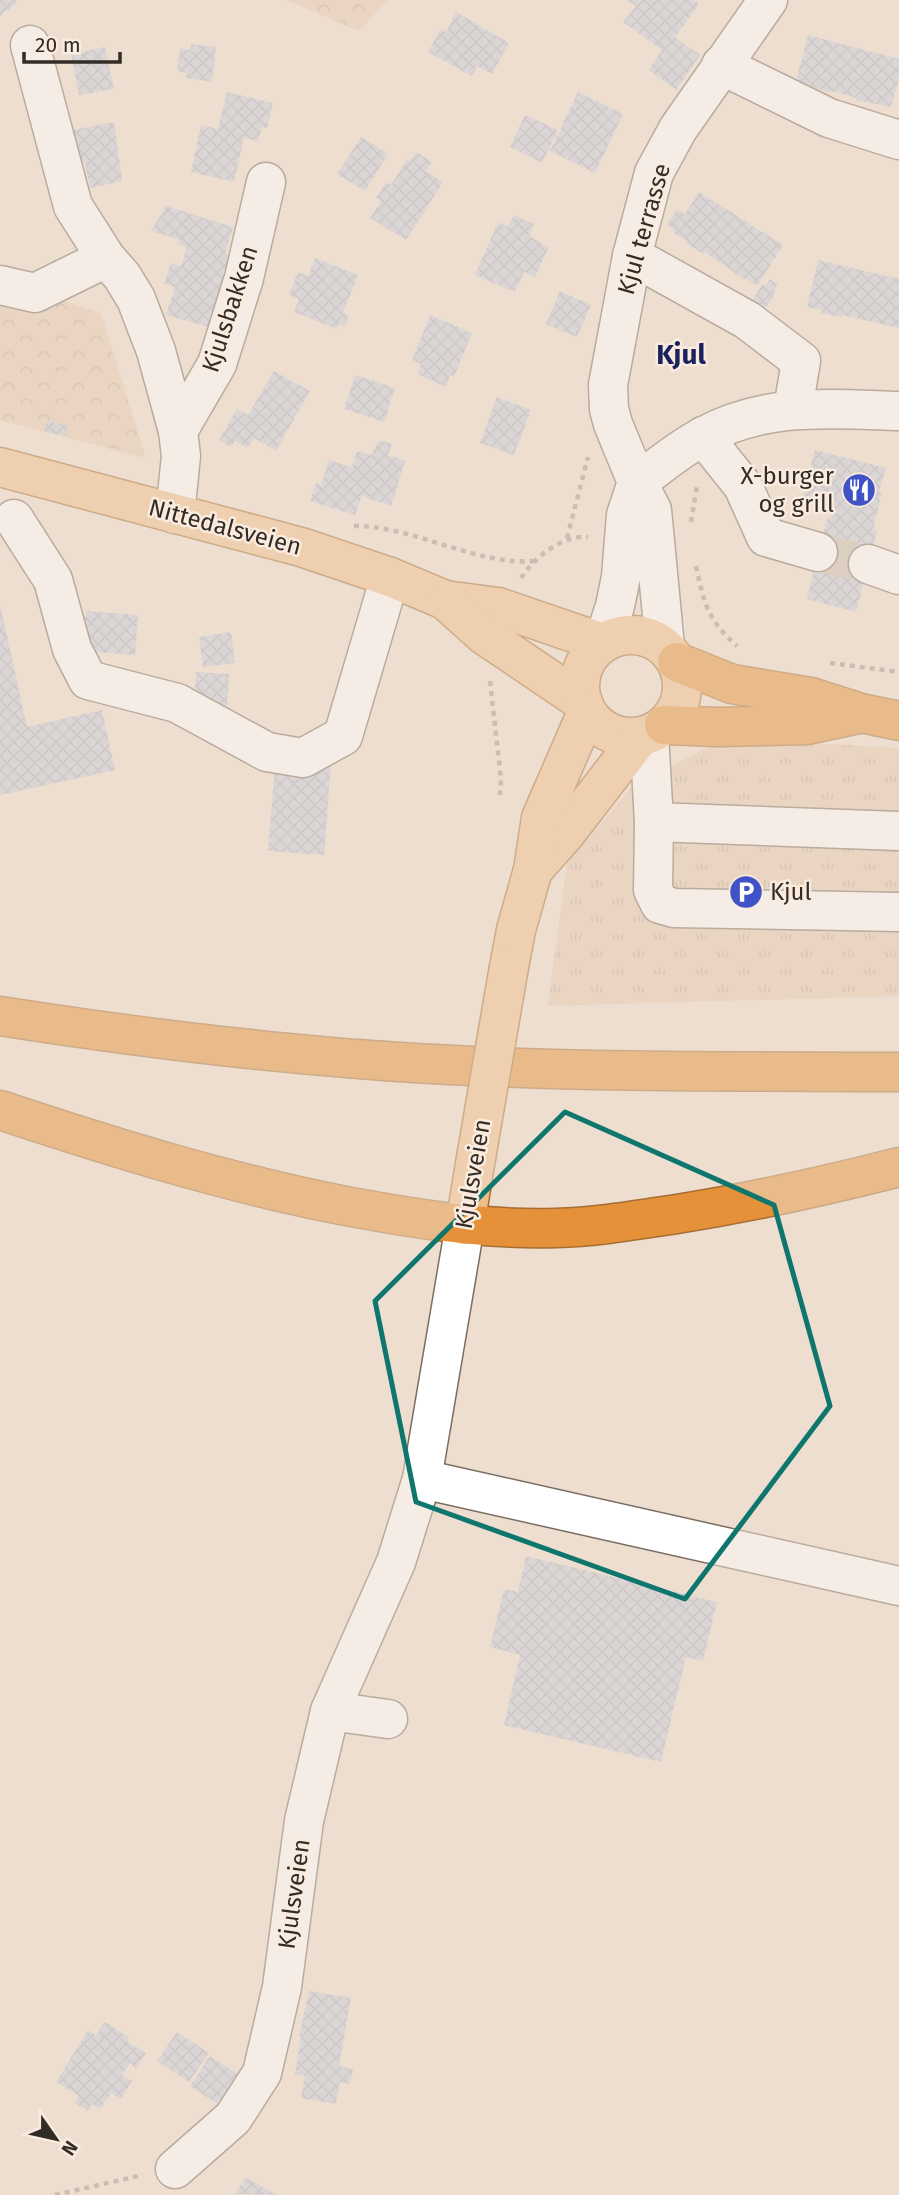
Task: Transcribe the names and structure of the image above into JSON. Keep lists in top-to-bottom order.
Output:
{
  "streets": {
    "main road": ["Nittedalsveien", "Kjulsveien"],
    "street": ["Kjul terrasse", "Kjulsbakken"]
  },
  "crossings": [
    ["Kjul terrasse", "Nittedalsveien"],
    ["Kjul terrasse", "Kjulsveien"],
    ["Kjulsbakken", "Nittedalsveien"],
    ["Nittedalsveien", "Kjulsveien"]
  ],
  "districts": ["Kjul"],
  "places": {
    "restaurant": ["X-burger og grill"],
    "parking": ["Kjul"]
  },
  "scale_bar": "20 m",
  "north": "bottom right"
}
